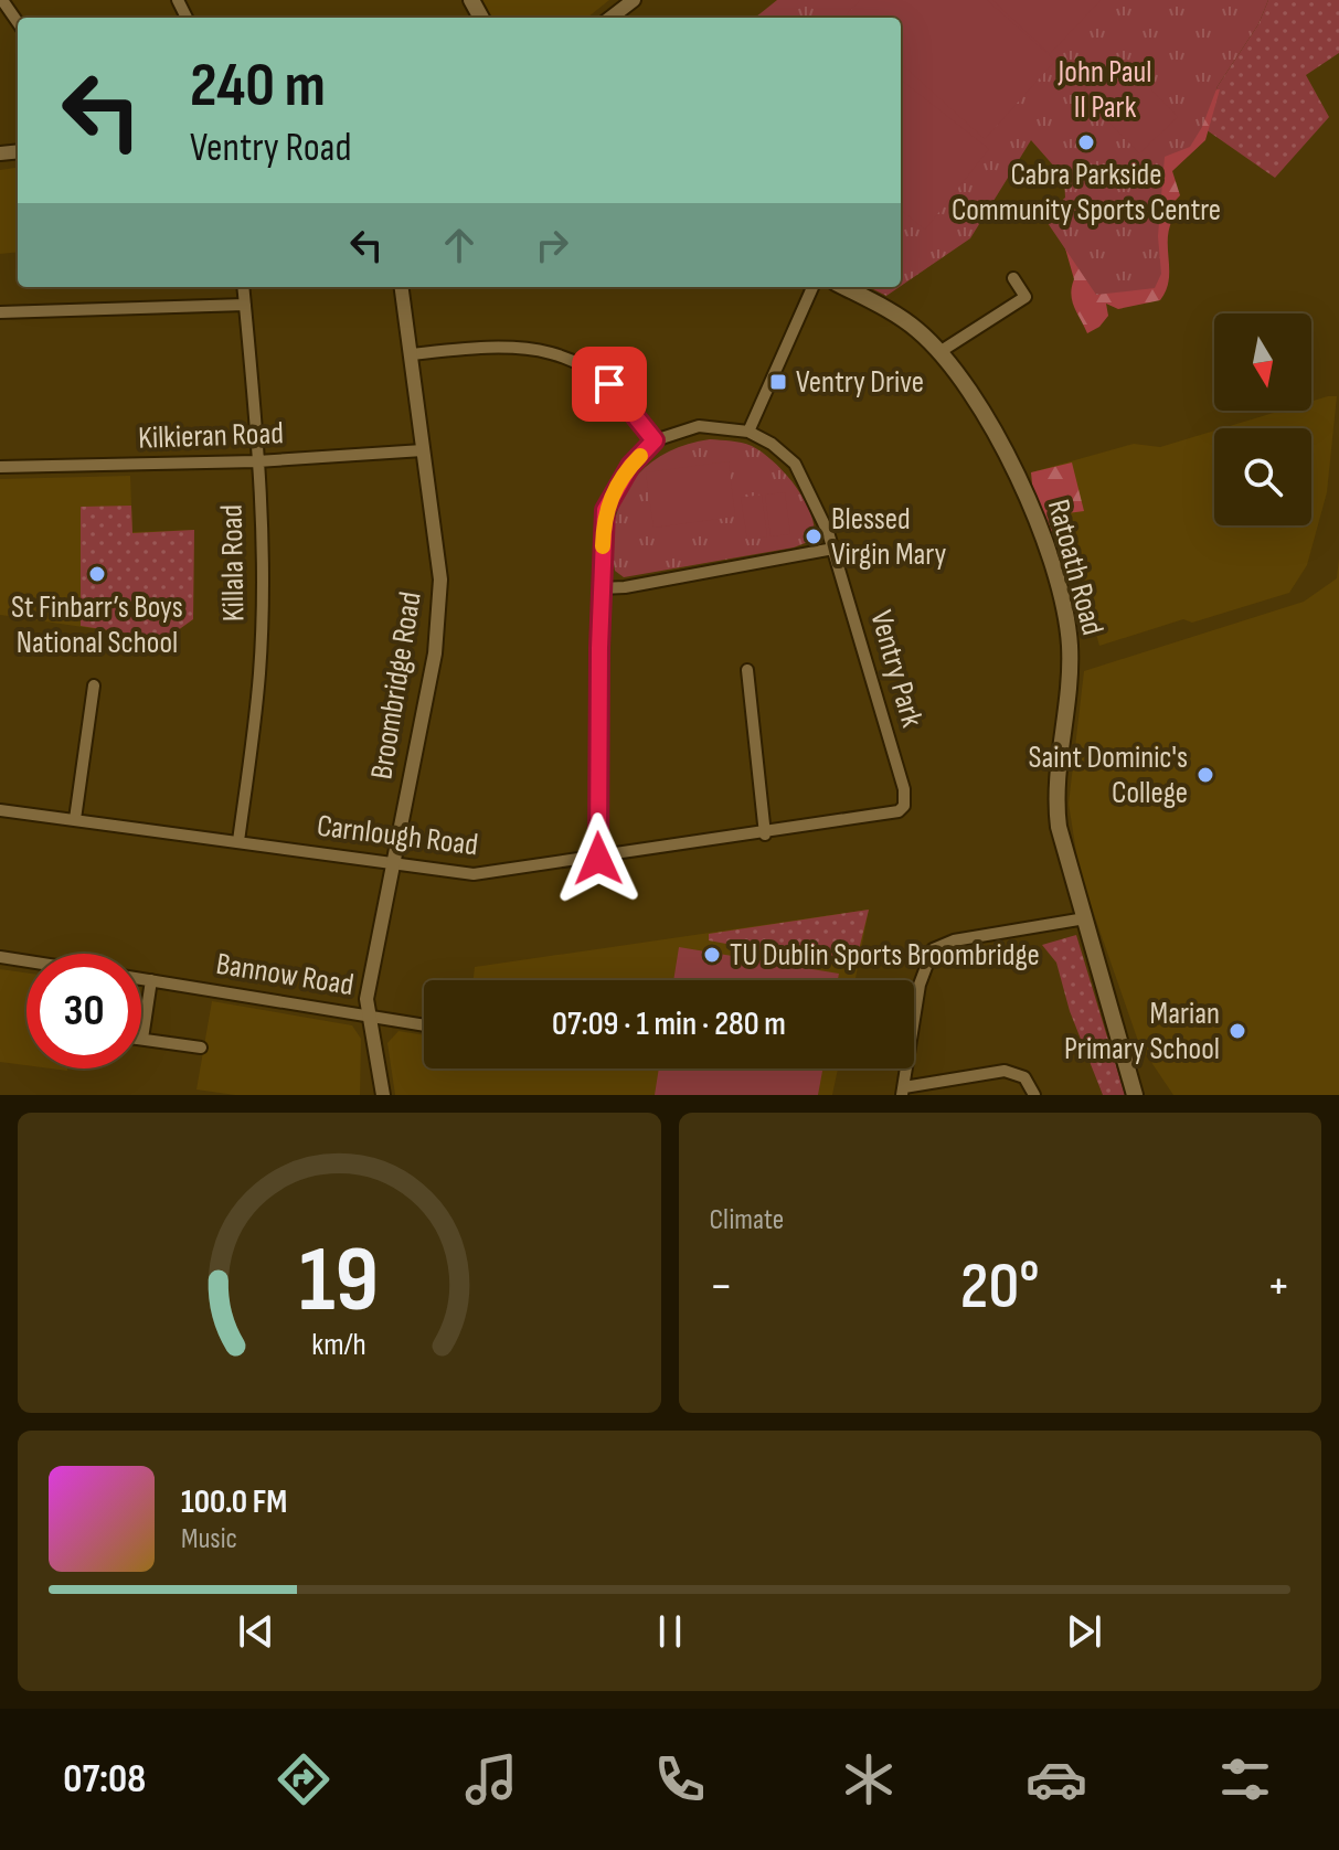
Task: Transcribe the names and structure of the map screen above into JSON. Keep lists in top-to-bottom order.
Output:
{
  "streets": {
    "main road": ["Ratoath Road"],
    "street": [
      "Kilkieran Road",
      "Killala Road",
      "Ventry Park",
      "Broombridge Road",
      "Carnlough Road",
      "Bannow Road"
    ]
  },
  "crossings": [
    ["Kilkieran Road", "Killala Road"],
    ["Kilkieran Road", "Broombridge Road"],
    ["Killala Road", "Carnlough Road"],
    ["Ventry Park", "Carnlough Road"],
    ["Broombridge Road", "Carnlough Road"],
    ["Broombridge Road", "Bannow Road"]
  ],
  "parks": ["John Paul II Park"],
  "places": {
    "other": [
      "Cabra Parkside Community Sports Centre",
      "Blessed Virgin Mary",
      "St Finbarr’s Boys National School",
      "Saint Dominic's College",
      "TU Dublin Sports Broombridge",
      "Marian Primary School"
    ],
    "transit": ["Ventry Drive"]
  },
  "north": "bottom",
  "page": {
    "turn": ["240 m", "Ventry Road"],
    "limit": "30",
    "trip": "07:09 · 1 min · 280 m",
    "tile": "Climate",
    "heat": ["−", "20°", "+"],
    "song": ["100.0 FM", "Music"],
    "tabs": "07:08",
    "gauge": ["19", "km/h"]
  }
}
